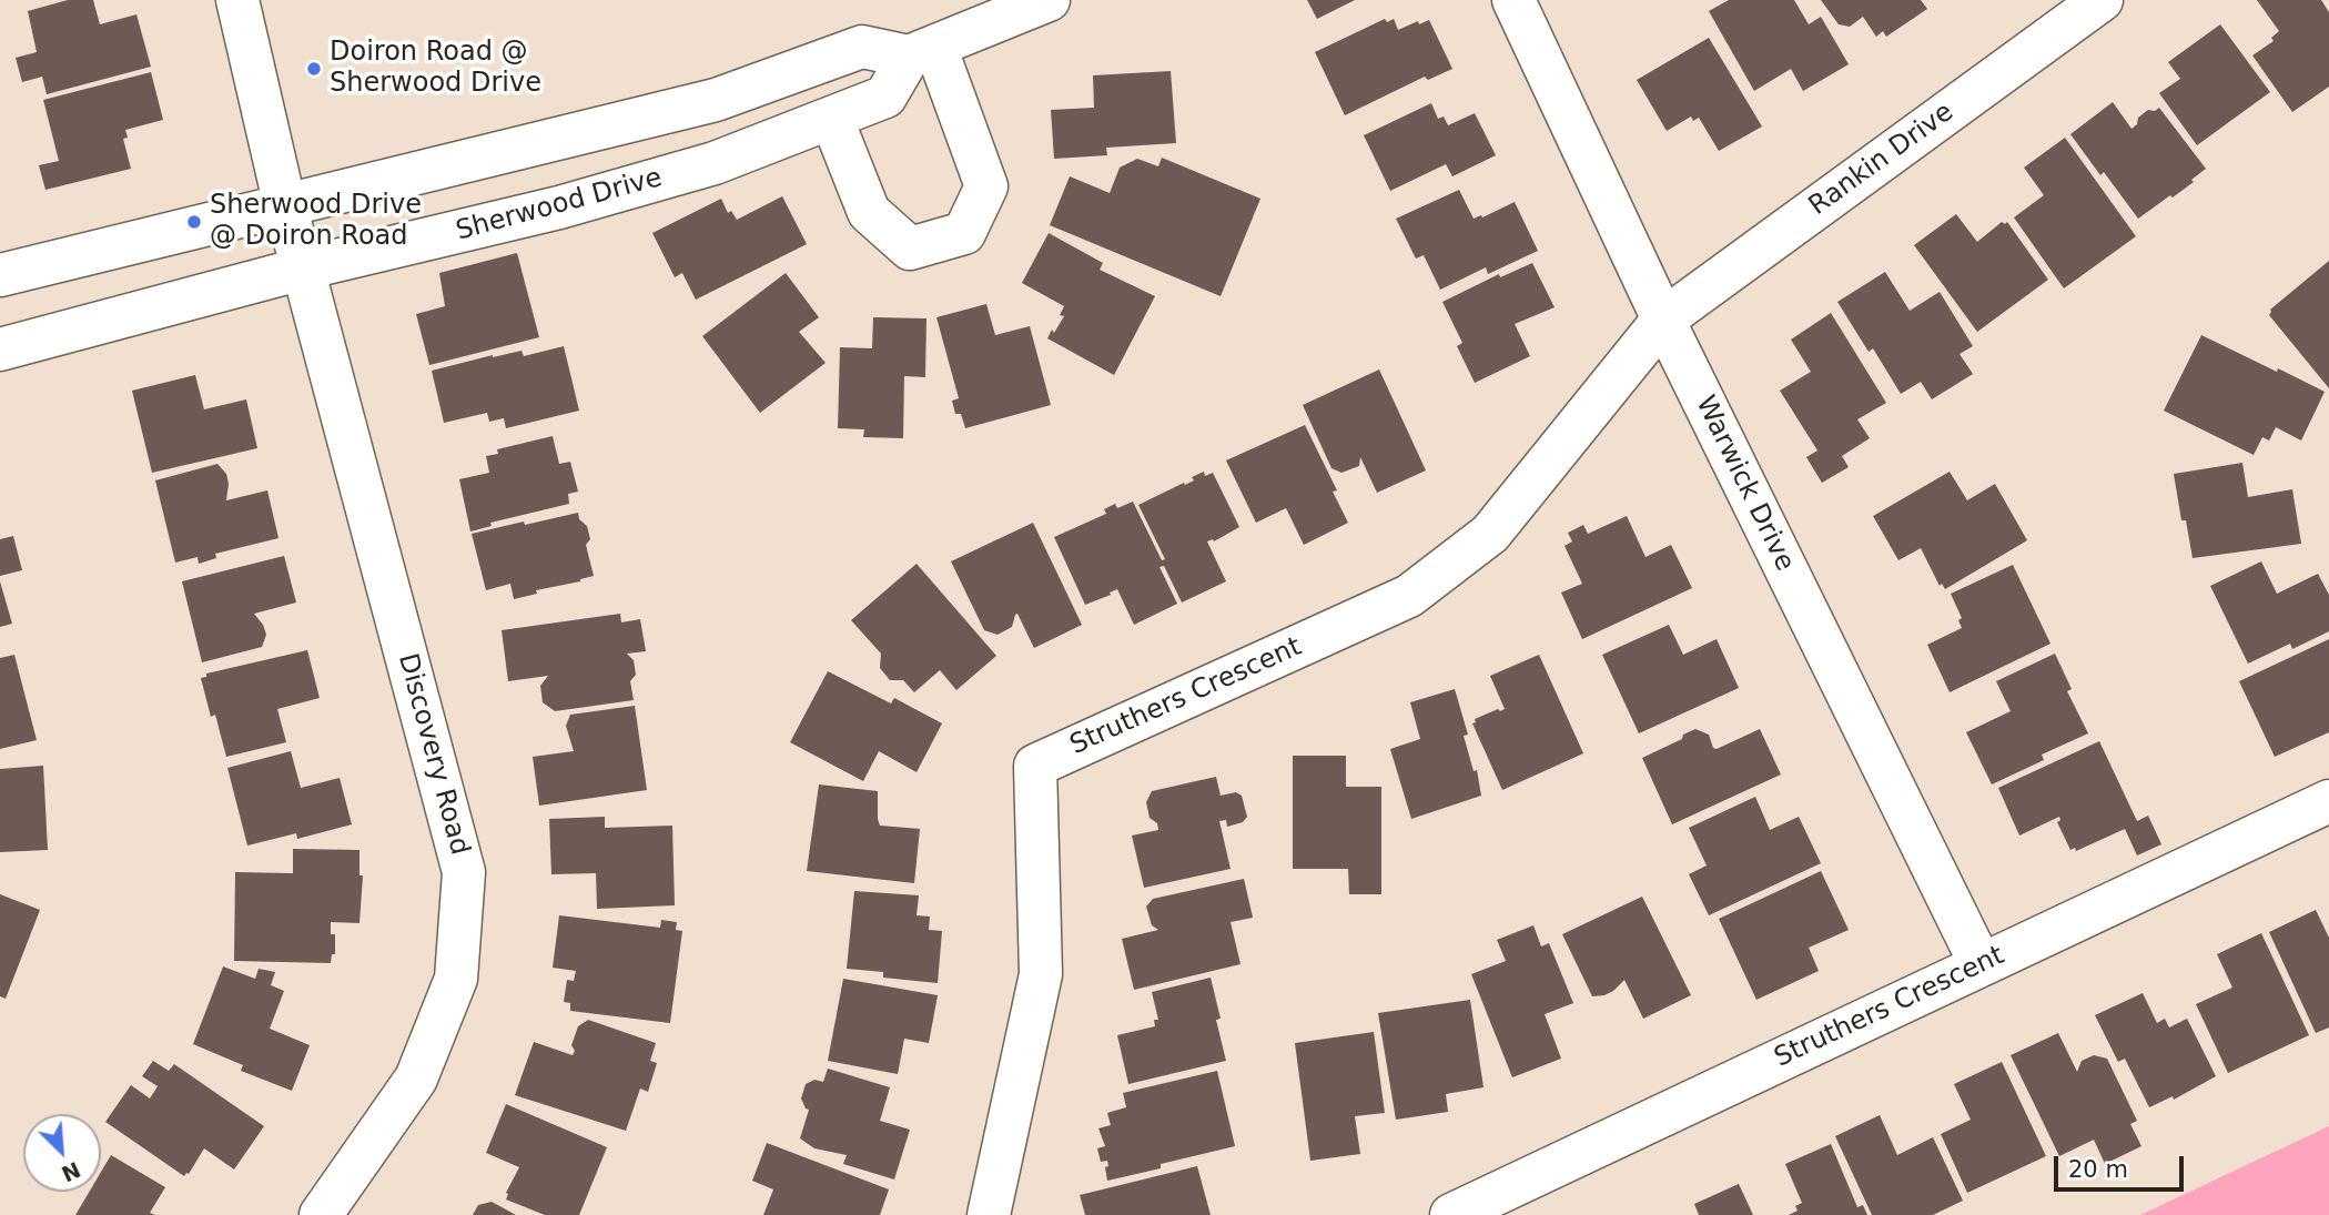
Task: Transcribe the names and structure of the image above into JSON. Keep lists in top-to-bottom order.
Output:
{
  "streets": {
    "street": [
      "Rankin Drive",
      "Sherwood Drive",
      "Warwick Drive",
      "Struthers Crescent",
      "Discovery Road"
    ]
  },
  "crossings": [
    ["Rankin Drive", "Warwick Drive"],
    ["Rankin Drive", "Struthers Crescent"],
    ["Sherwood Drive", "Discovery Road"],
    ["Warwick Drive", "Struthers Crescent"]
  ],
  "places": ["Doiron Road @ Sherwood Drive", "Sherwood Drive @ Doiron Road"],
  "scale_bar": "20 m",
  "north": "bottom right"
}
